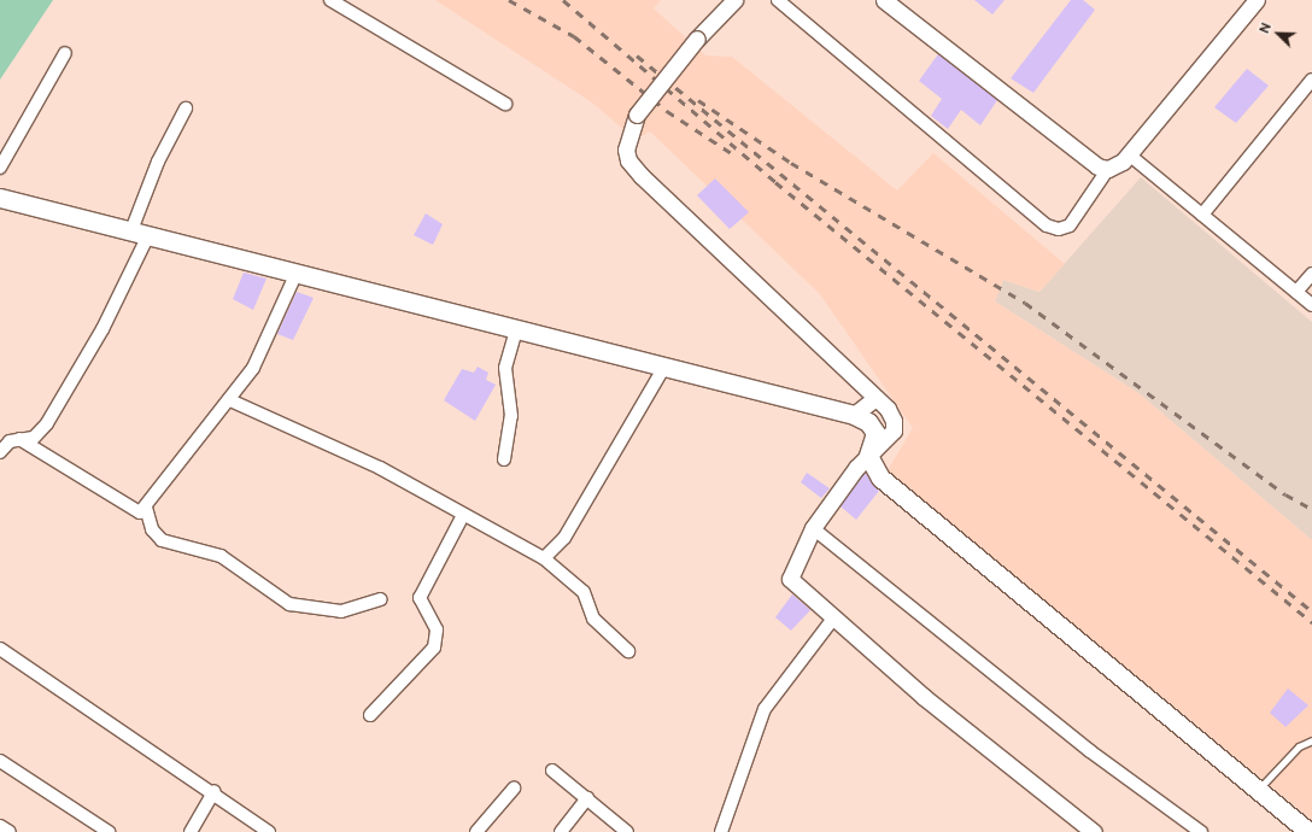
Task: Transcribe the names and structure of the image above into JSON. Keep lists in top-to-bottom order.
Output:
{
  "north": "top left"
}
